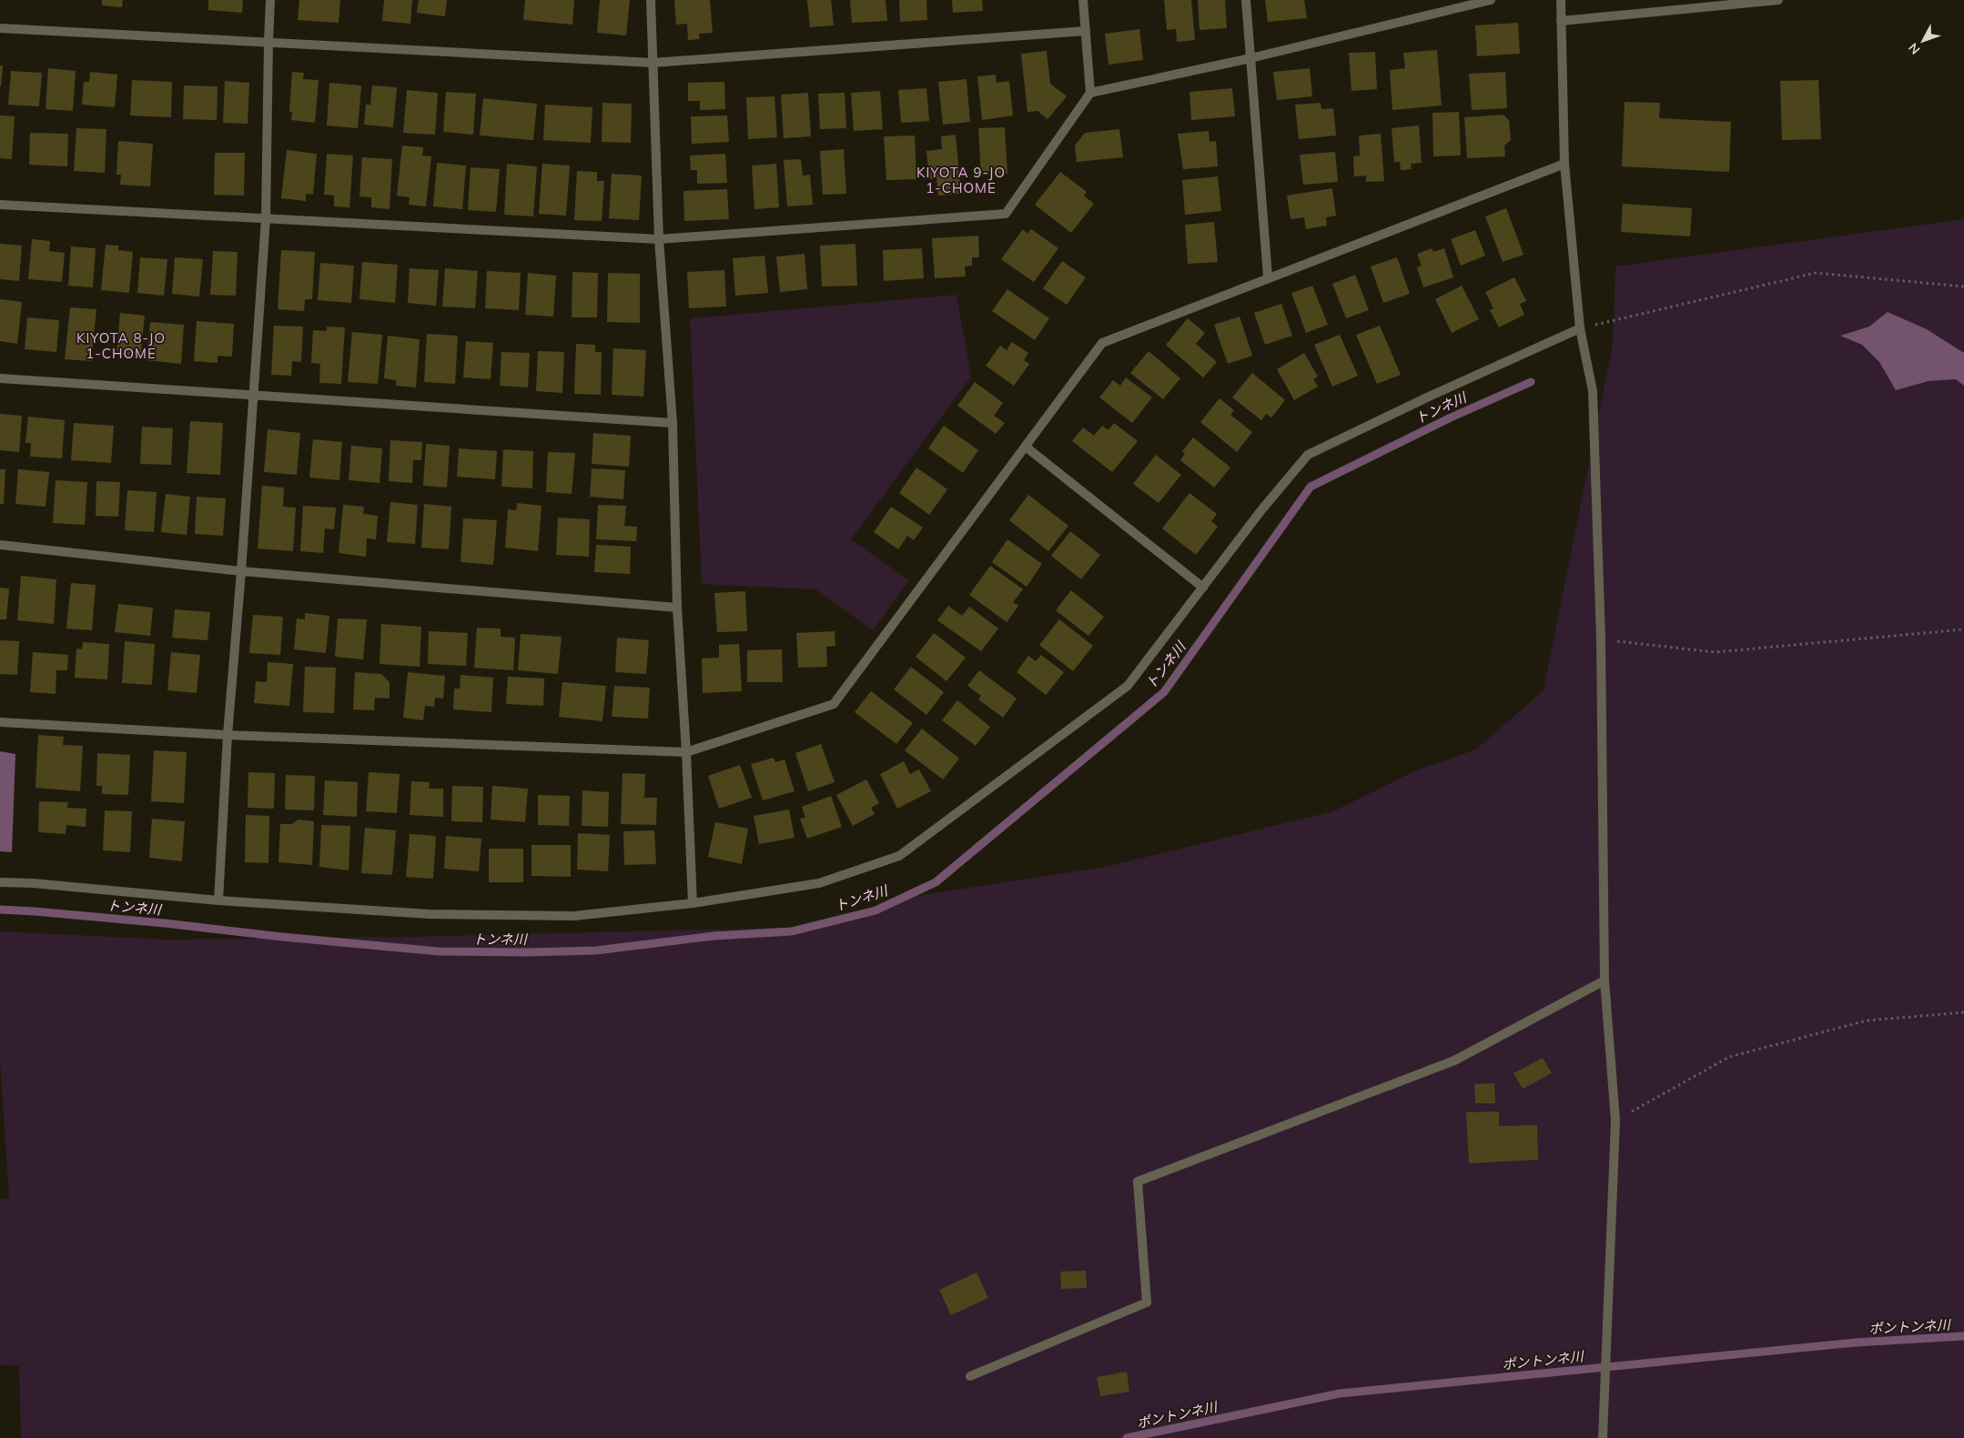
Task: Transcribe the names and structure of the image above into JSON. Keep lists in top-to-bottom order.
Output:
{
  "districts": ["KIYOTA 9-JO 1-CHOME", "KIYOTA 8-JO 1-CHOME"],
  "water": ["トンネ川", "ポントンネ川"],
  "north": "bottom left"
}
